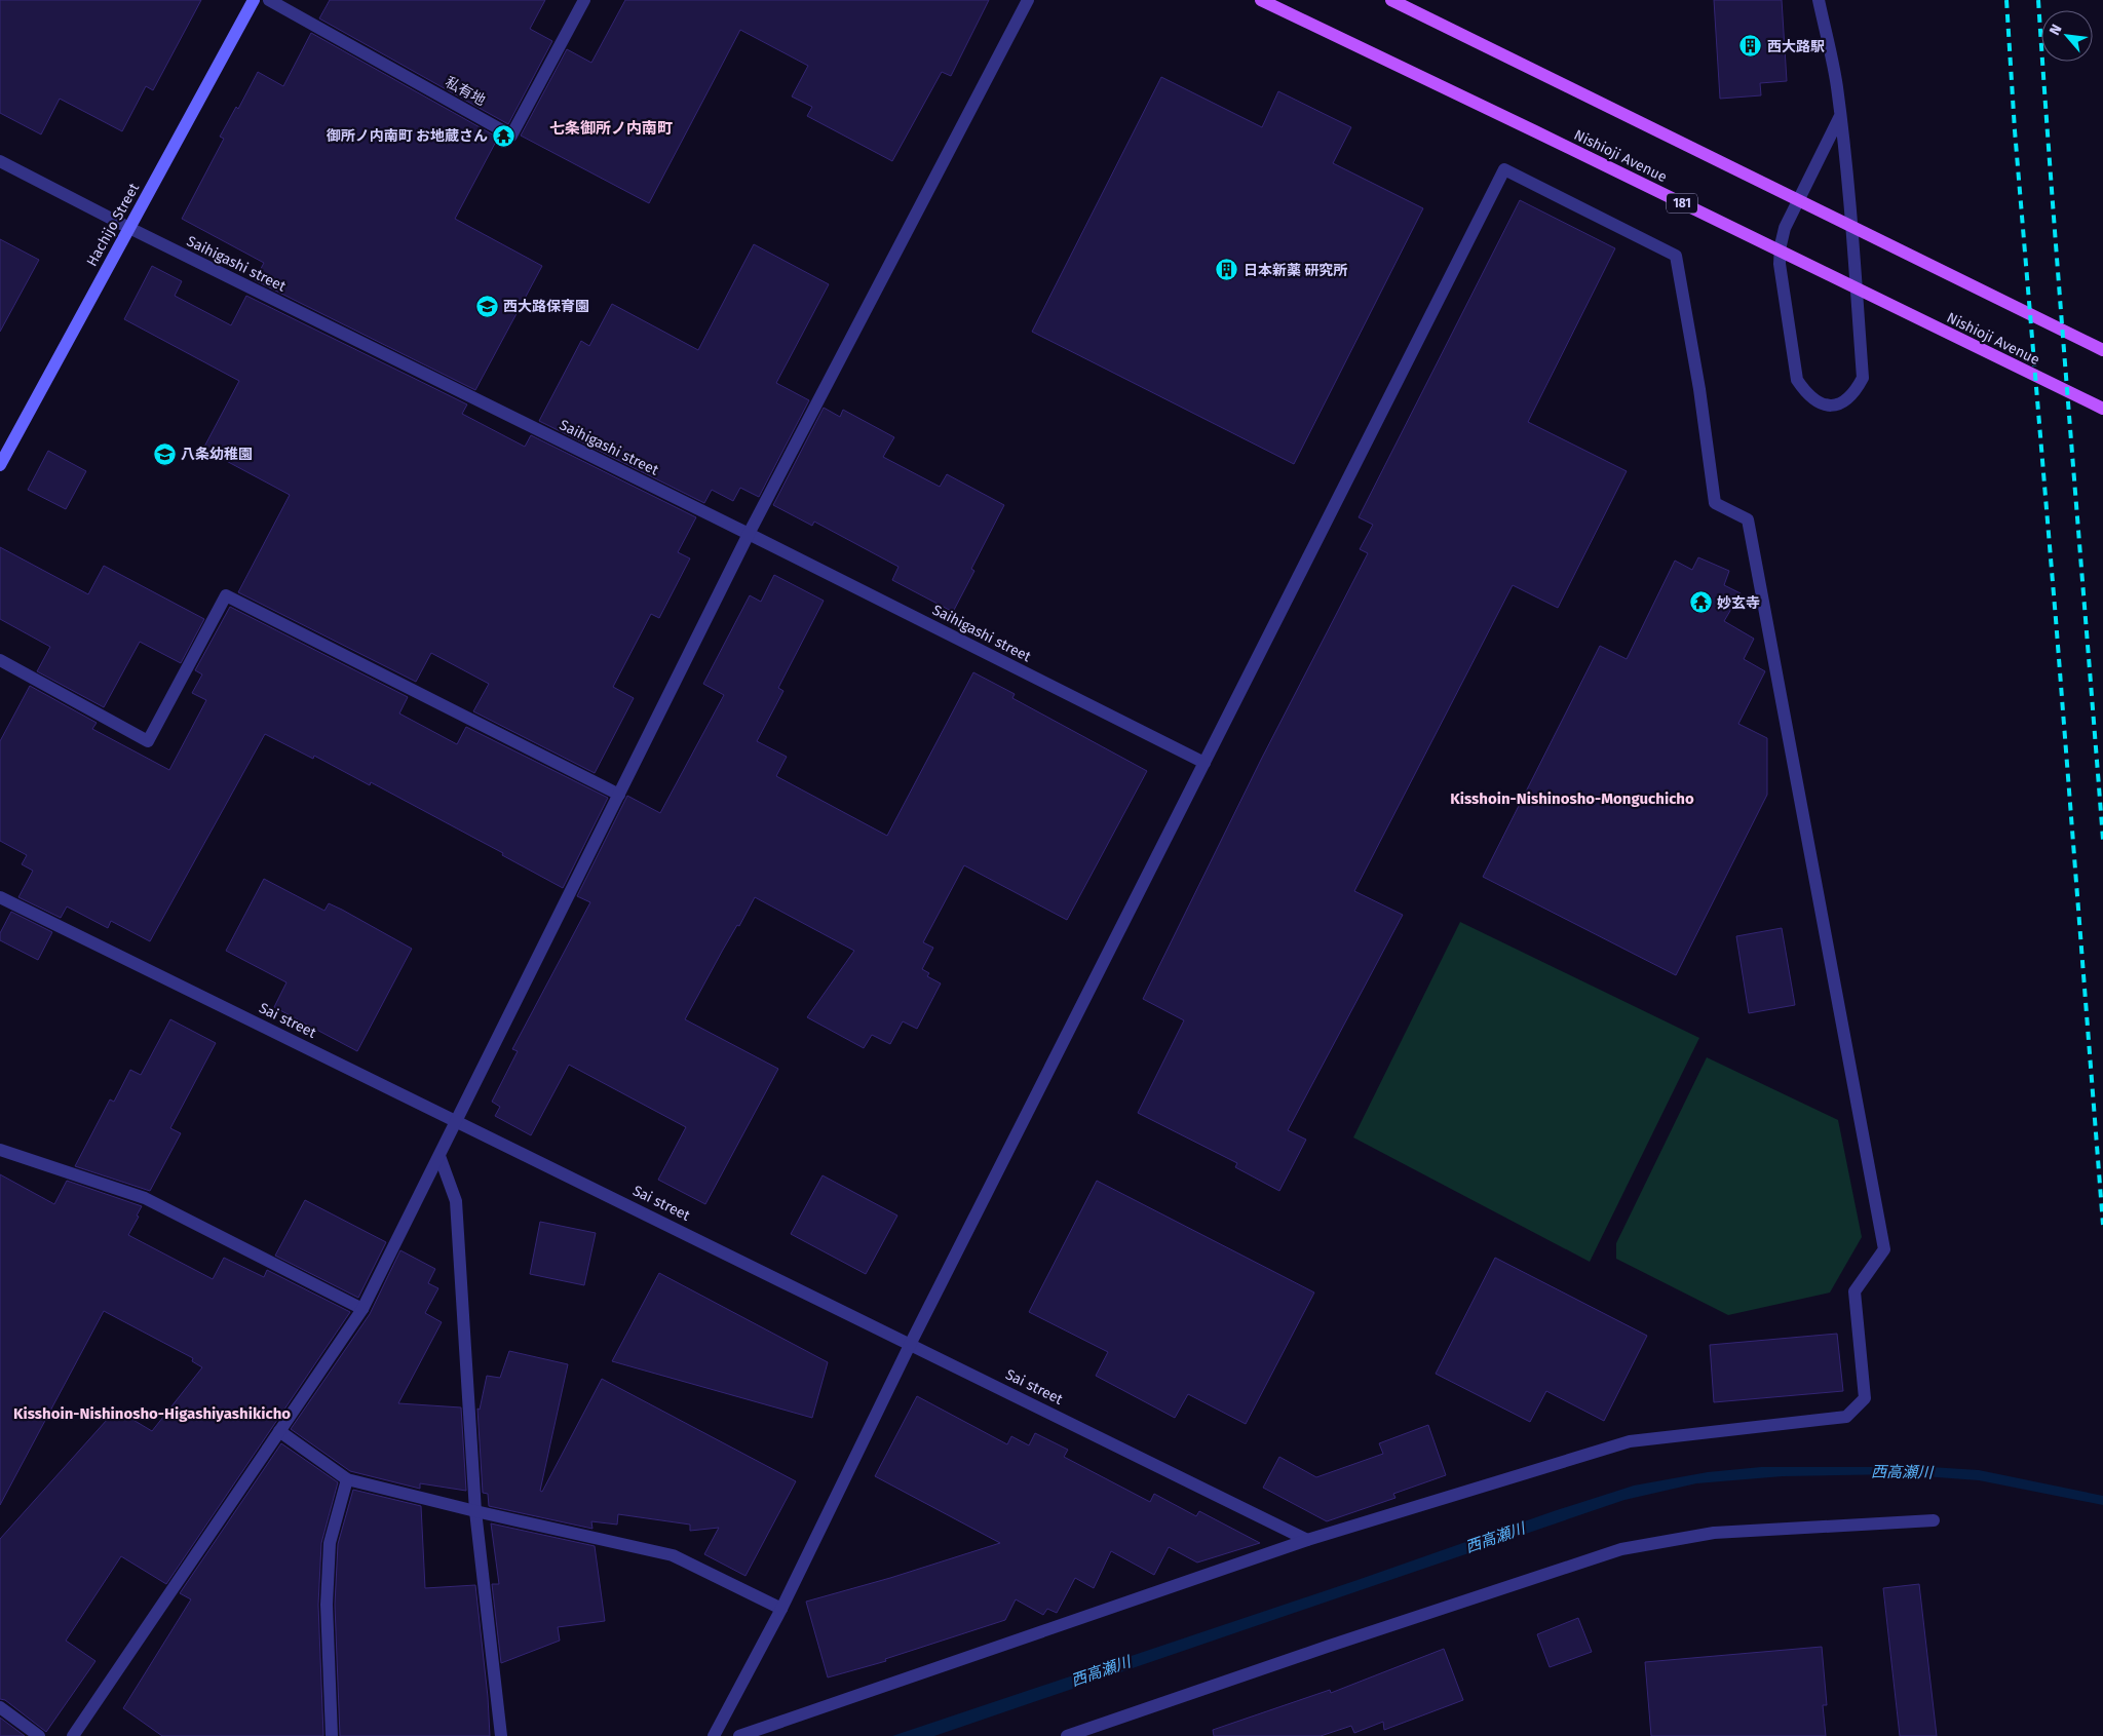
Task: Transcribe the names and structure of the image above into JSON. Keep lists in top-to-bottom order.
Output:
{
  "streets": {
    "main road": ["Nishioji Avenue", "181", "Hachijo Street"],
    "street": ["私有地", "Saihigashi street", "Sai street"]
  },
  "crossings": [
    ["Hachijo Street", "Saihigashi street"]
  ],
  "districts": ["七条御所ノ内南町", "Kisshoin-Nishinosho-Monguchicho", "Kisshoin-Nishinosho-Higashiyashikicho"],
  "water": ["西高瀬川"],
  "places": {
    "building": ["西大路駅", "日本新薬 研究所"],
    "temple": ["御所ノ内南町 お地蔵さん", "妙玄寺"],
    "school or university": ["西大路保育園", "八条幼稚園"]
  },
  "north": "top left"
}
